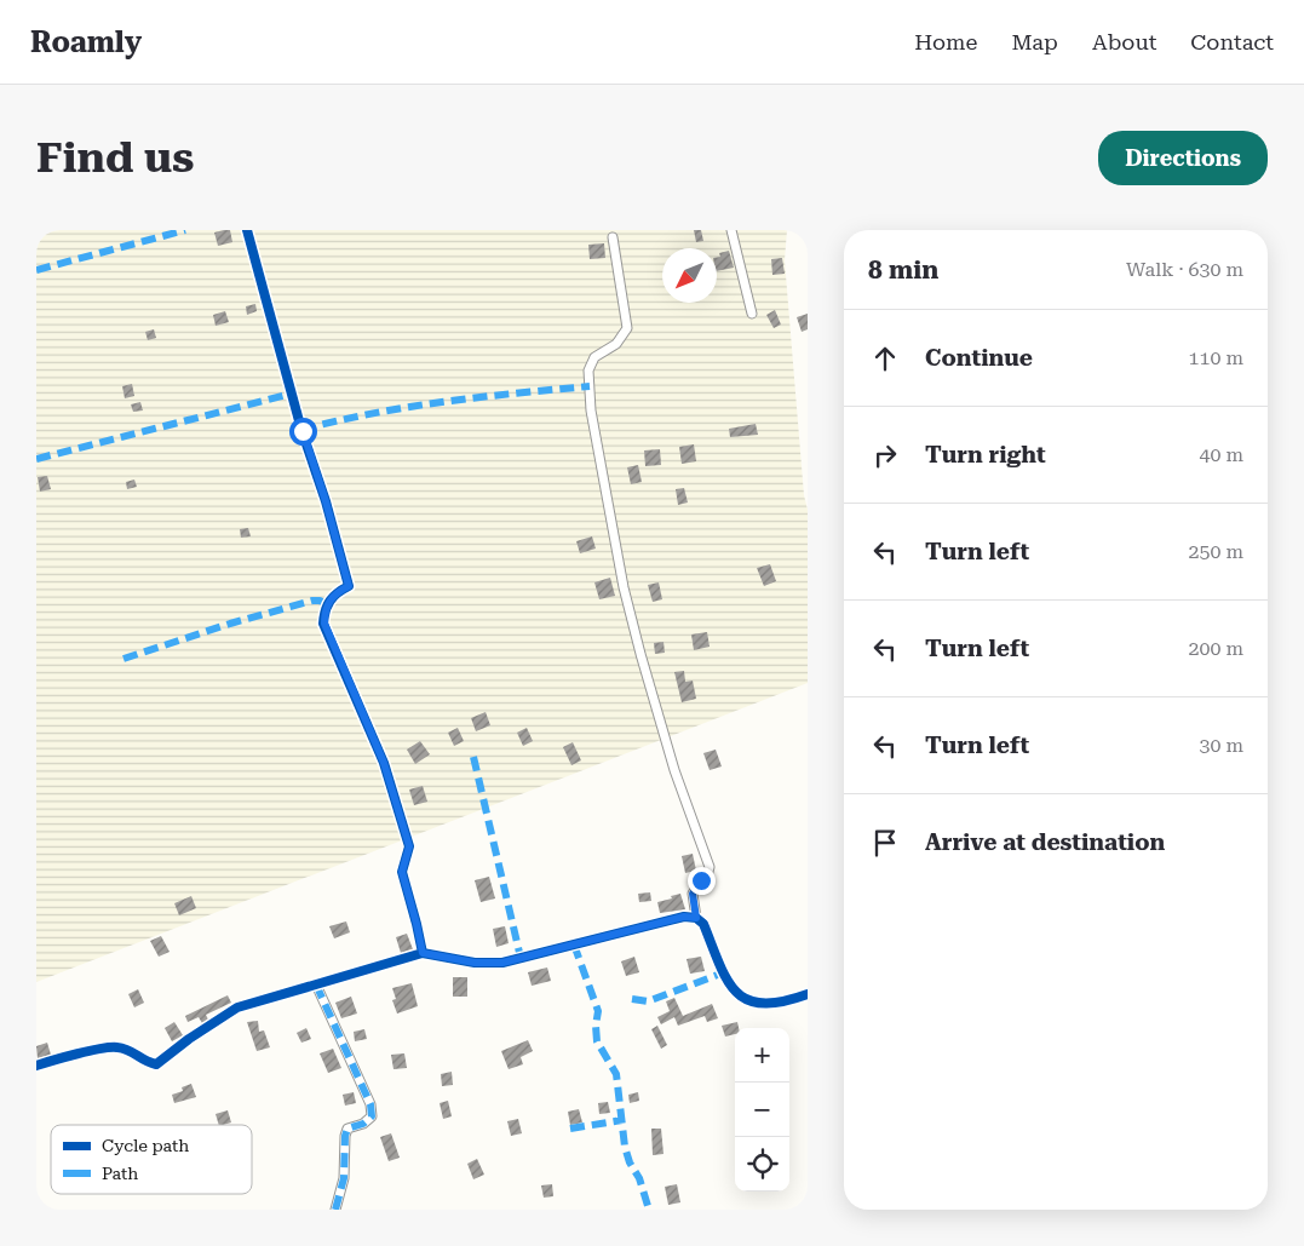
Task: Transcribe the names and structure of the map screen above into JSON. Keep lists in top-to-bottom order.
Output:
{
  "legend": ["Cycle path", "Path"],
  "north": "bottom left",
  "page": {
    "header": "Roamly",
    "nav": [
      "Home",
      "Map",
      "About",
      "Contact"
    ],
    "buttons": "Directions",
    "title": "Find us",
    "heading": ["8 min", "Walk · 630 m"],
    "list": [
      ["Continue", "110 m"],
      ["Turn right", "40 m"],
      ["Turn left", "250 m"],
      ["Turn left", "200 m"],
      ["Turn left", "30 m"],
      "Arrive at destination"
    ],
    "map_buttons": ["+", "−"]
  }
}
